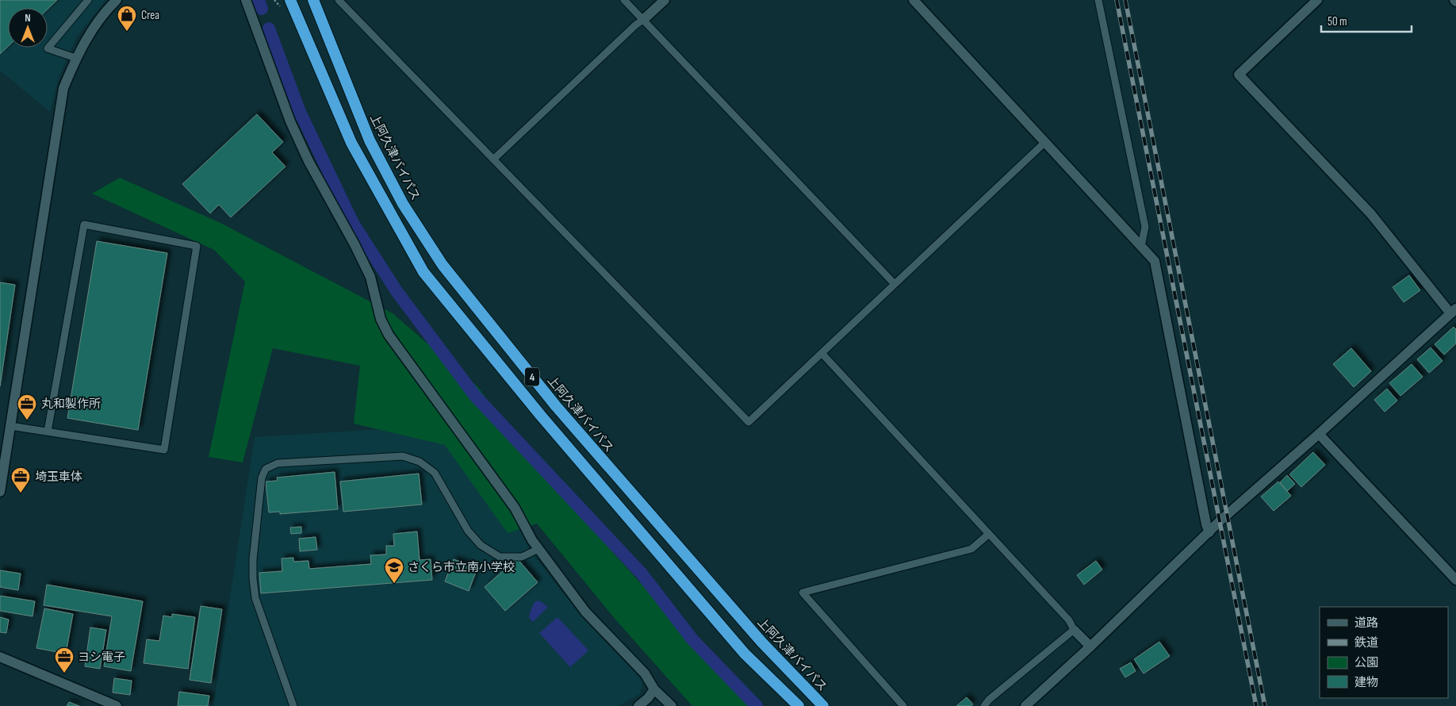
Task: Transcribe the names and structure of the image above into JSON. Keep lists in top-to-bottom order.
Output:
{
  "streets": {
    "highway": ["上阿久津バイパス", "4"]
  },
  "places": {
    "shop": ["Crea"],
    "office": ["丸和製作所", "埼玉車体", "ヨシ電子"],
    "school or university": ["さくら市立南小学校"]
  },
  "legend": [
    "道路",
    "鉄道",
    "公園",
    "建物"
  ],
  "scale_bar": "50 m",
  "north": "top"
}
